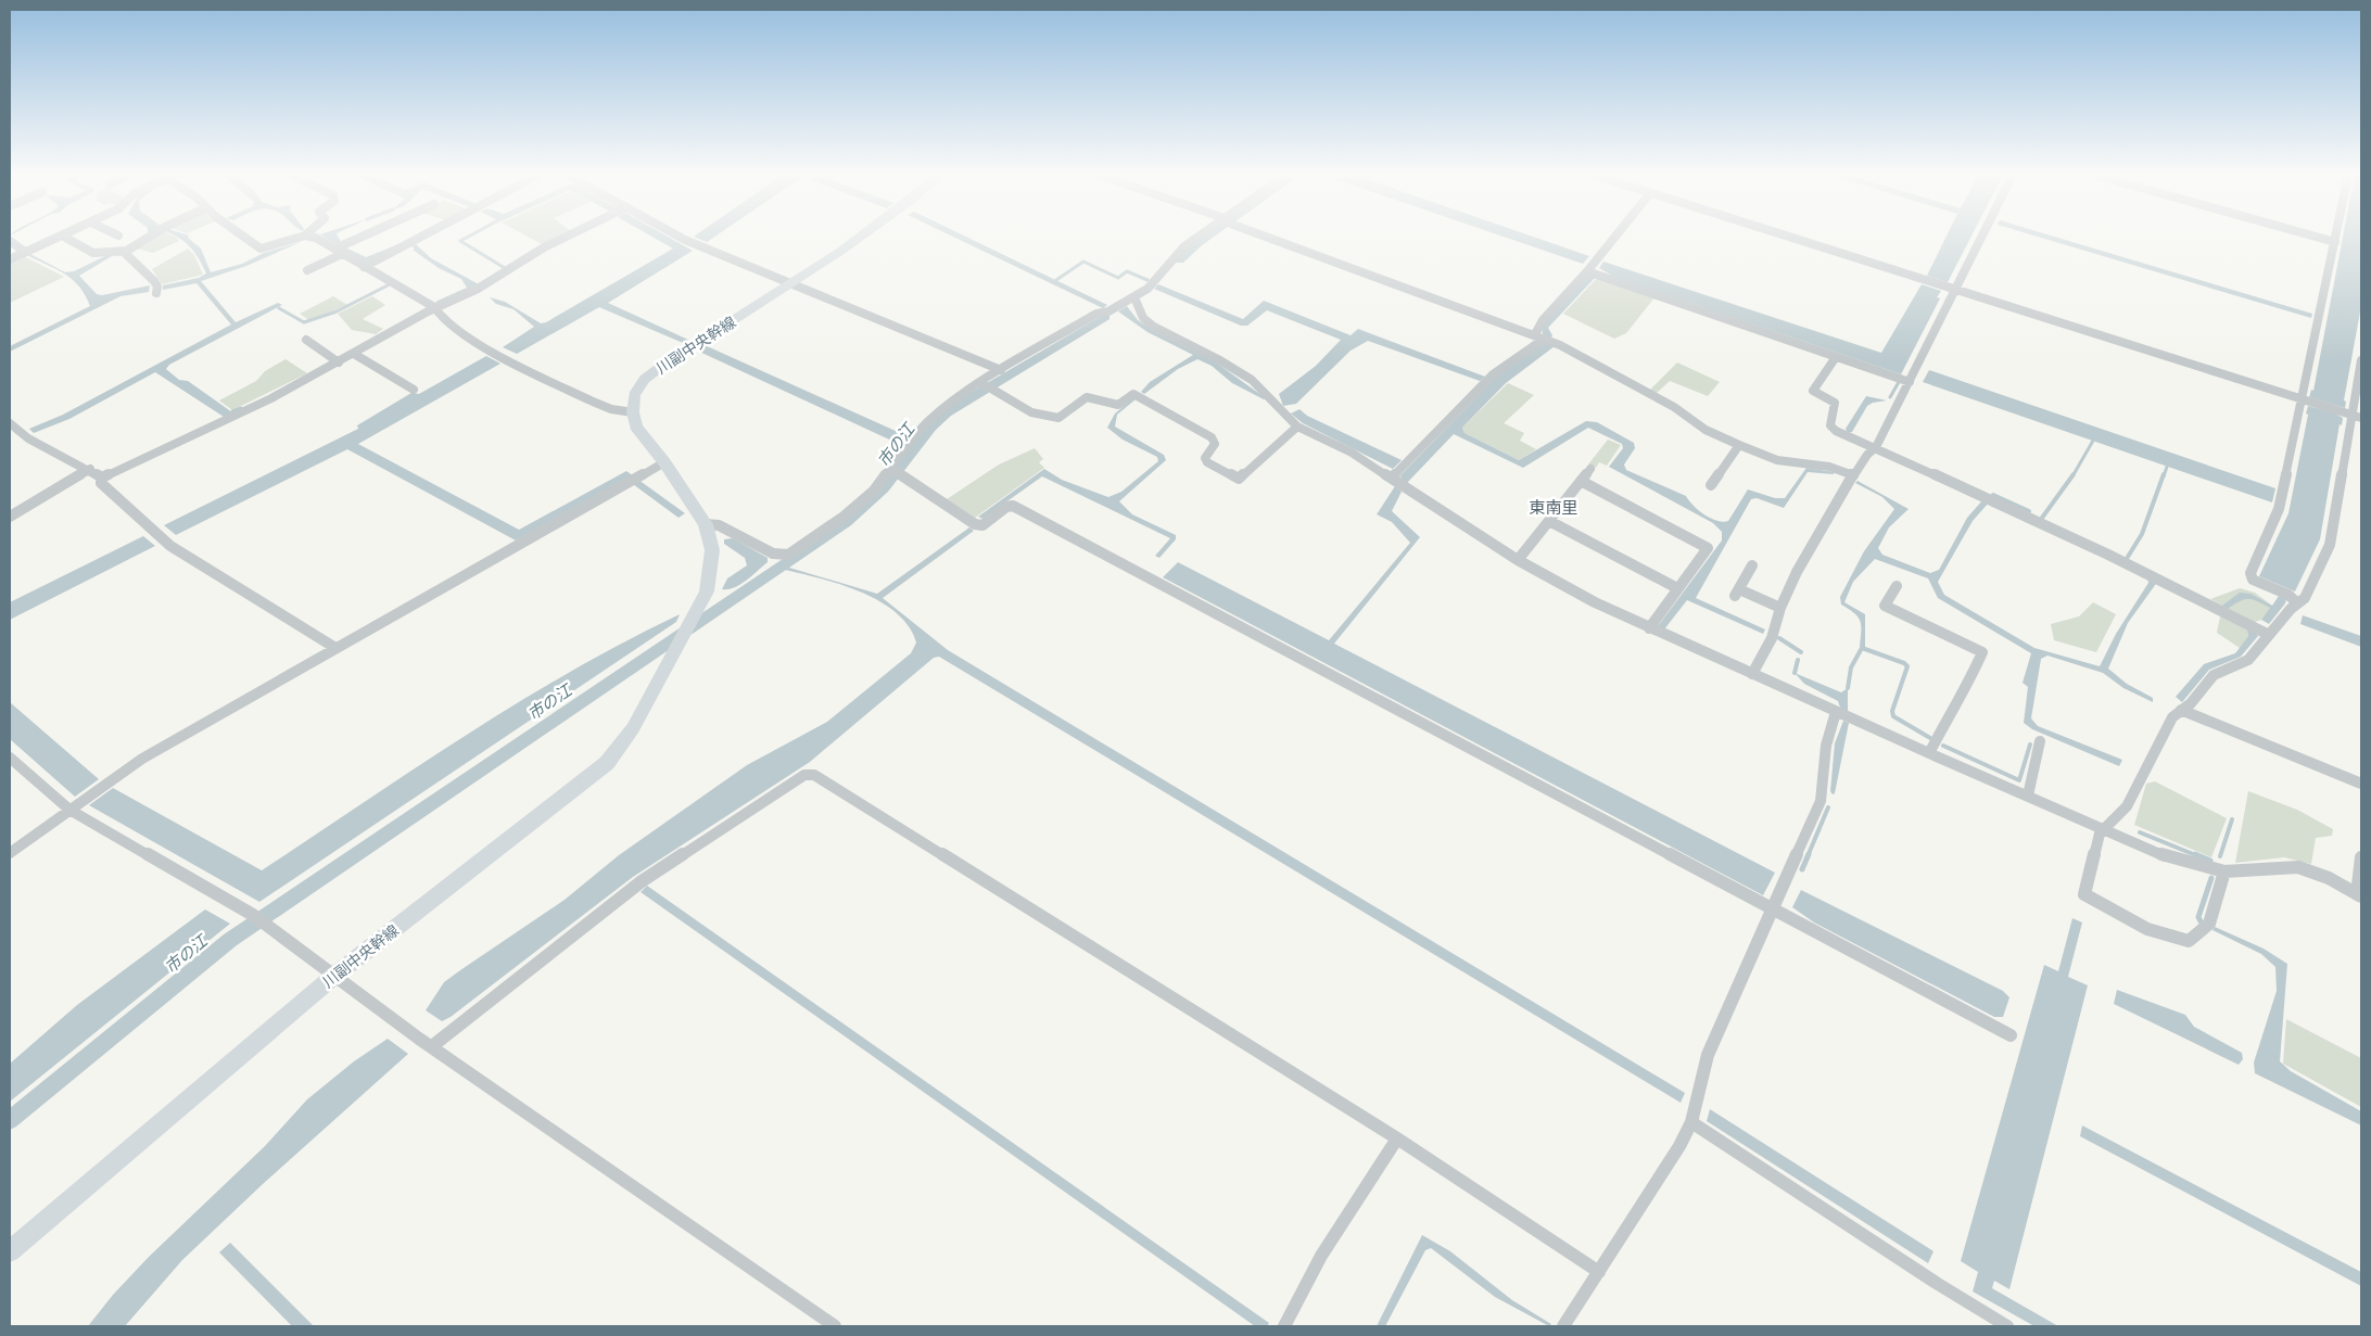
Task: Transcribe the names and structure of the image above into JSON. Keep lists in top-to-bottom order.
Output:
{
  "streets": {
    "street": ["川副中央幹線"]
  },
  "districts": ["東南里"],
  "water": ["市の江"]
}
